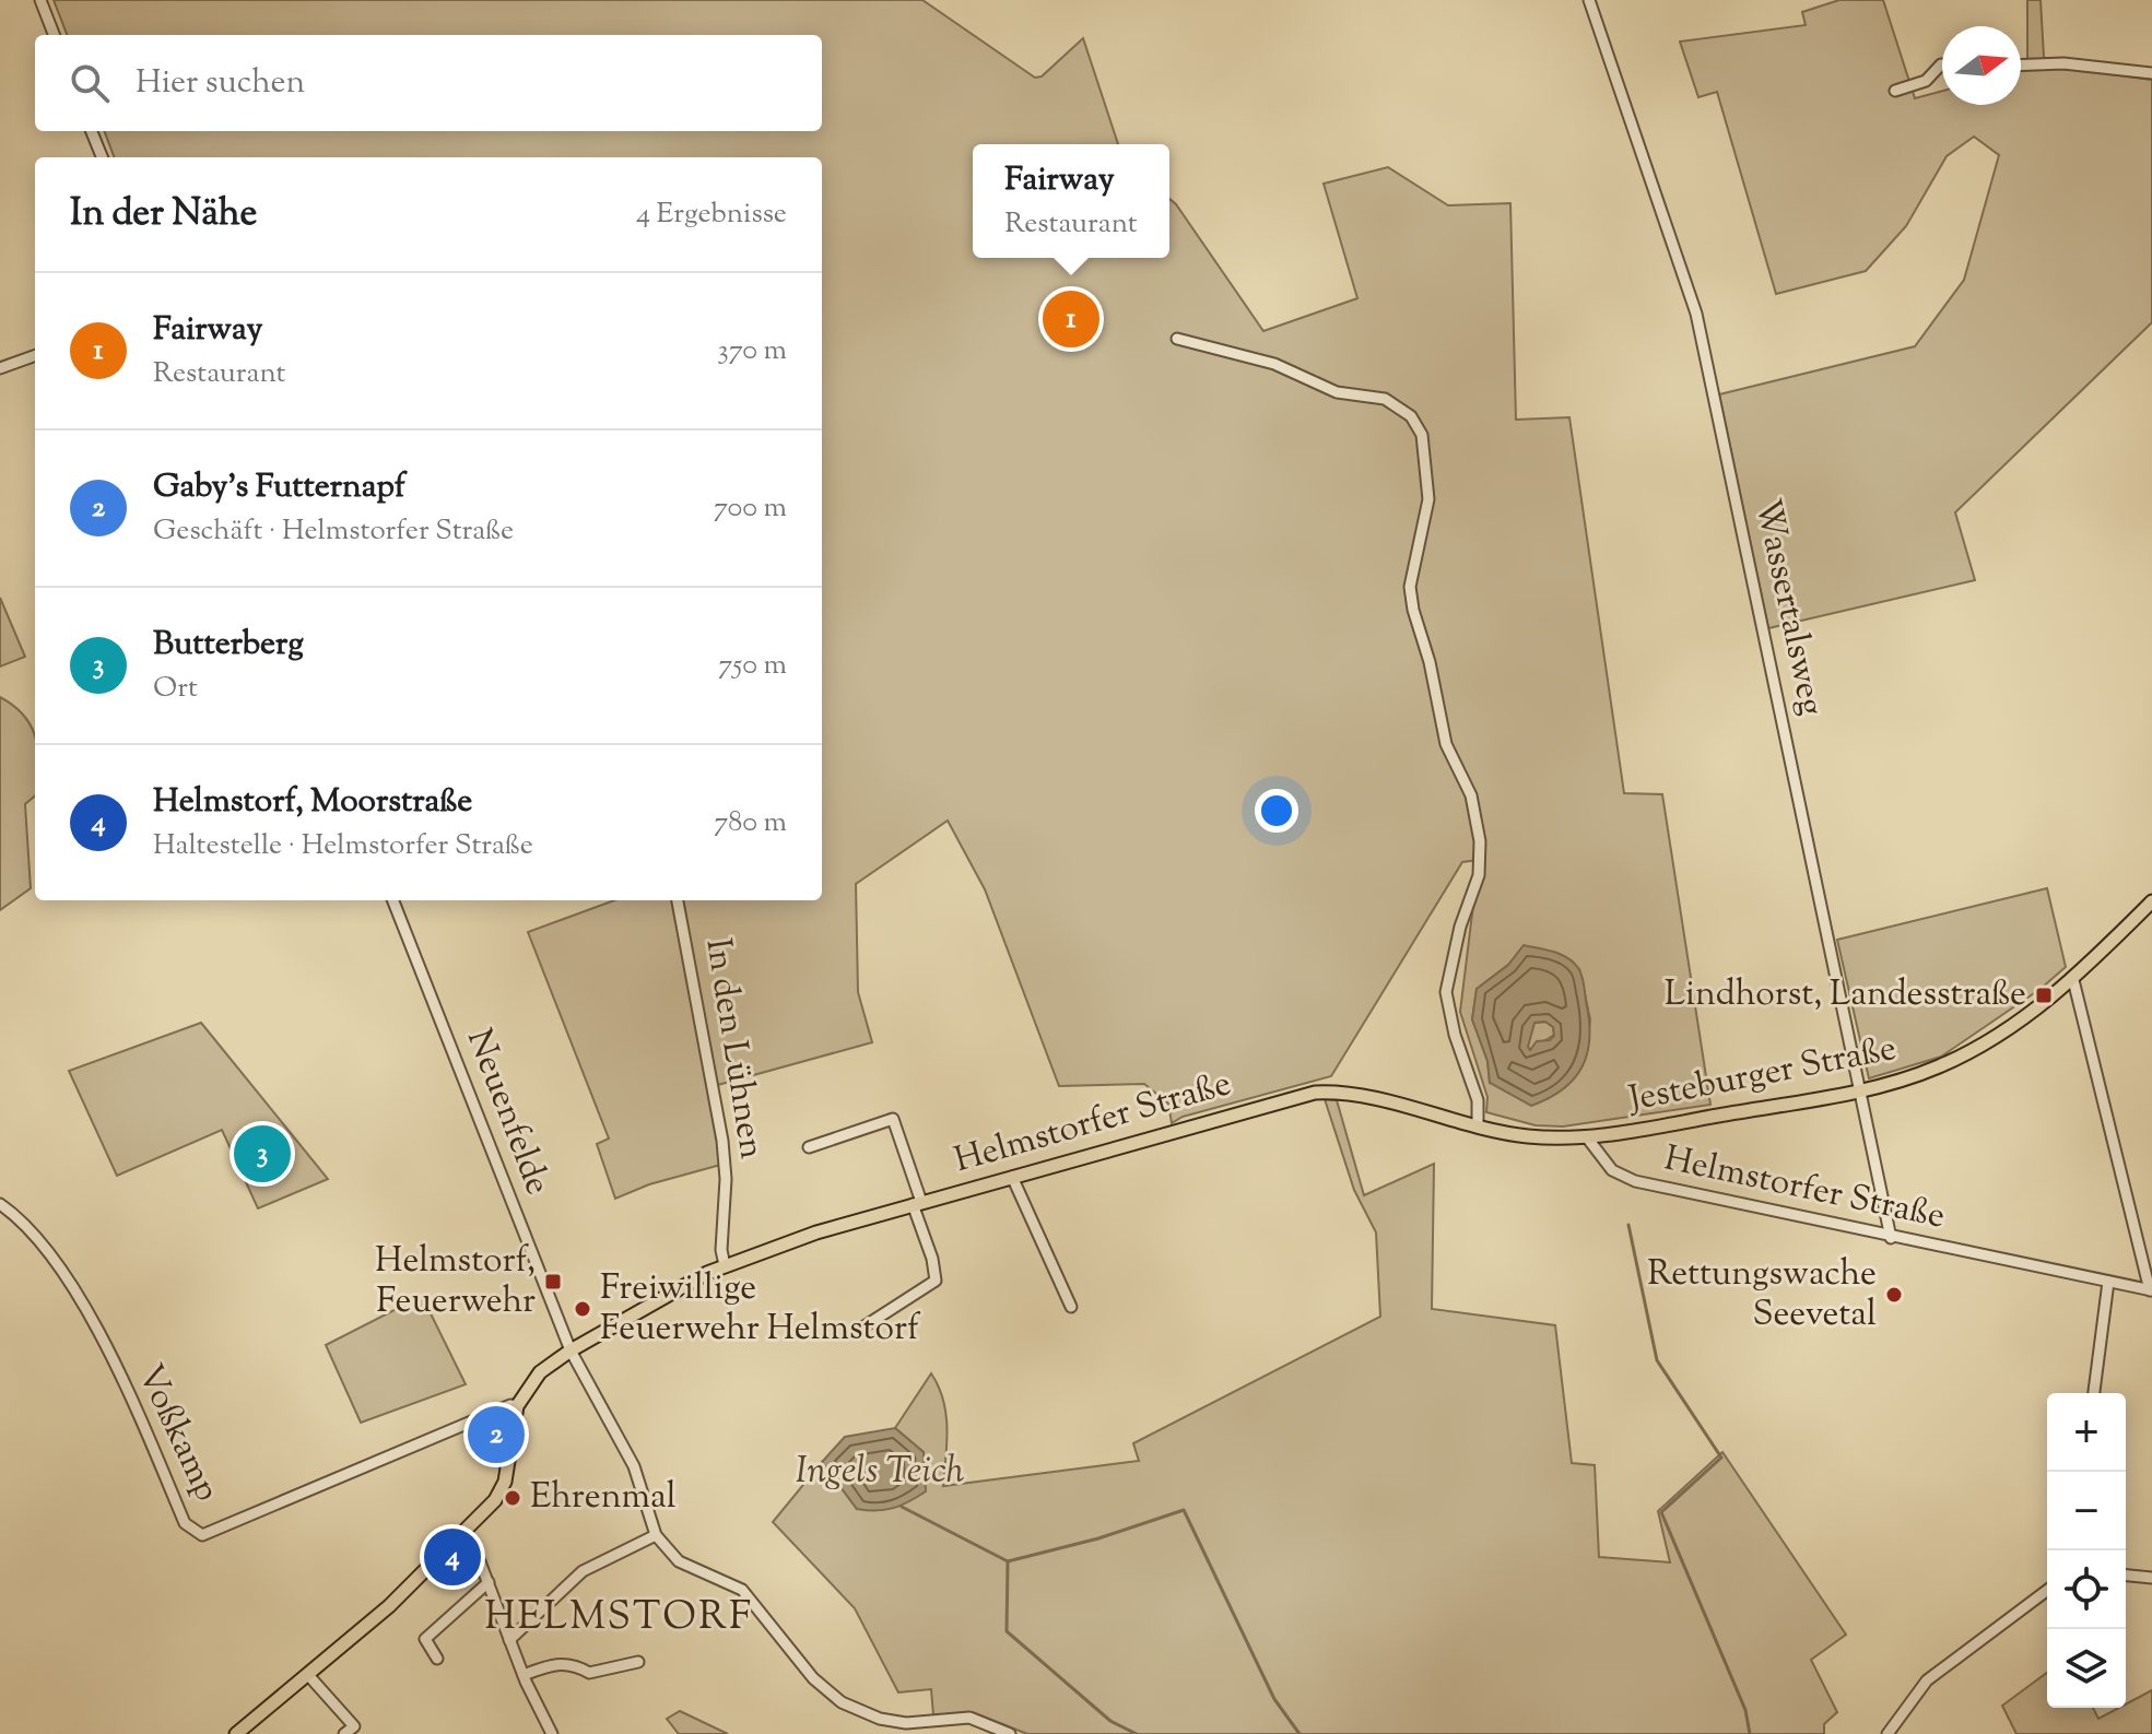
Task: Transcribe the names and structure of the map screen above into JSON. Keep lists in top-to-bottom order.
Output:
{
  "streets": {
    "main road": ["Jesteburger Straße", "Helmstorfer Straße"],
    "street": [
      "Wassertalsweg",
      "In den Lühnen",
      "Neuenfelde",
      "Voßkamp"
    ]
  },
  "crossings": [
    ["Wassertalsweg", "Jesteburger Straße"],
    ["Wassertalsweg", "Helmstorfer Straße"],
    ["In den Lühnen", "Helmstorfer Straße"],
    ["Jesteburger Straße", "Helmstorfer Straße"],
    ["Neuenfelde", "Helmstorfer Straße"],
    ["Helmstorfer Straße", "Voßkamp"]
  ],
  "districts": ["HELMSTORF"],
  "water": ["Ingels Teich"],
  "places": {
    "transit": ["Lindhorst, Landesstraße", "Helmstorf, Feuerwehr"],
    "other": ["Rettungswache Seevetal", "Freiwillige Feuerwehr Helmstorf", "Ehrenmal"]
  },
  "north": "right",
  "page": {
    "search": "Hier suchen",
    "popup": ["Fairway", "Restaurant"],
    "heading": ["In der Nähe", "4 Ergebnisse"],
    "list": [
      {
        "mark": "1",
        "name": "Fairway",
        "note": "Restaurant",
        "value": "370 m"
      },
      {
        "mark": "2",
        "name": "Gaby's Futternapf",
        "note": "Geschäft · Helmstorfer Straße",
        "value": "700 m"
      },
      {
        "mark": "3",
        "name": "Butterberg",
        "note": "Ort",
        "value": "750 m"
      },
      {
        "mark": "4",
        "name": "Helmstorf, Moorstraße",
        "note": "Haltestelle · Helmstorfer Straße",
        "value": "780 m"
      }
    ],
    "pins": [
      "1",
      "3",
      "2",
      "4"
    ],
    "map_buttons": ["+", "−"]
  }
}
